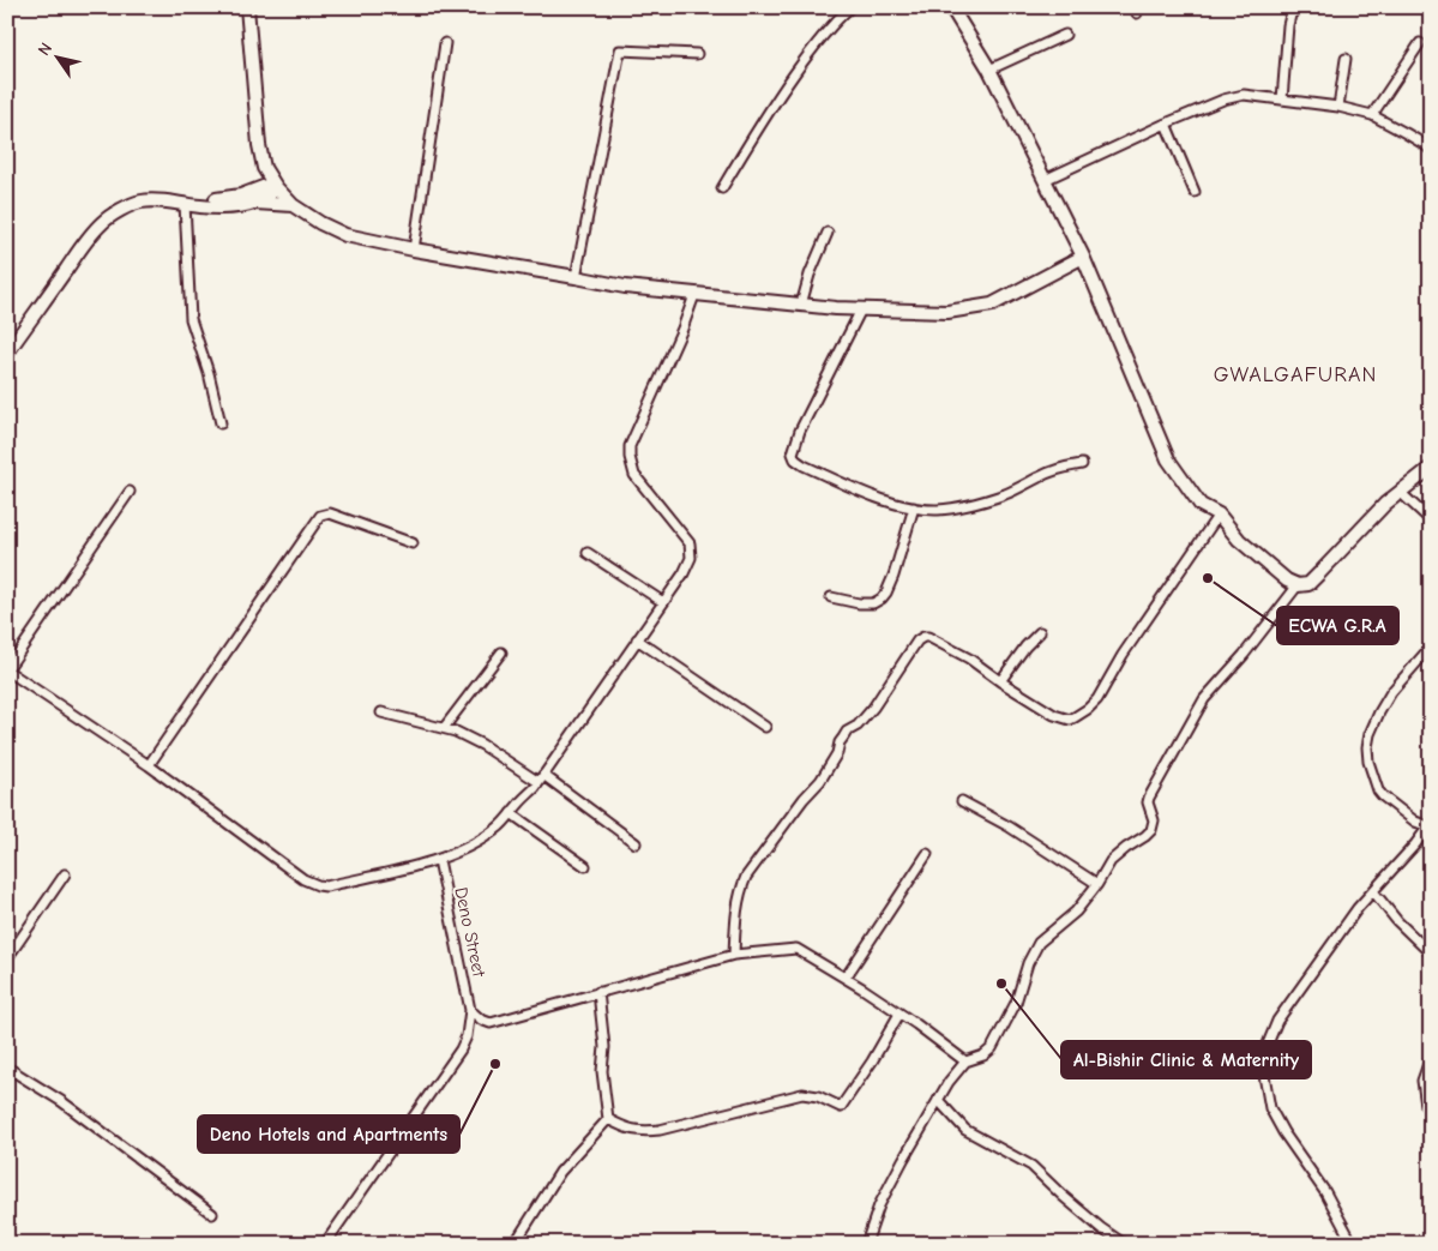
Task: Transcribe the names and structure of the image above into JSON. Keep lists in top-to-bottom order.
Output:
{
  "streets": {
    "street": ["Deno Street"]
  },
  "districts": ["GWALGAFURAN"],
  "places": ["ECWA G.R.A", "Al-Bishir Clinic & Maternity", "Deno Hotels and Apartments"],
  "north": "top left"
}
